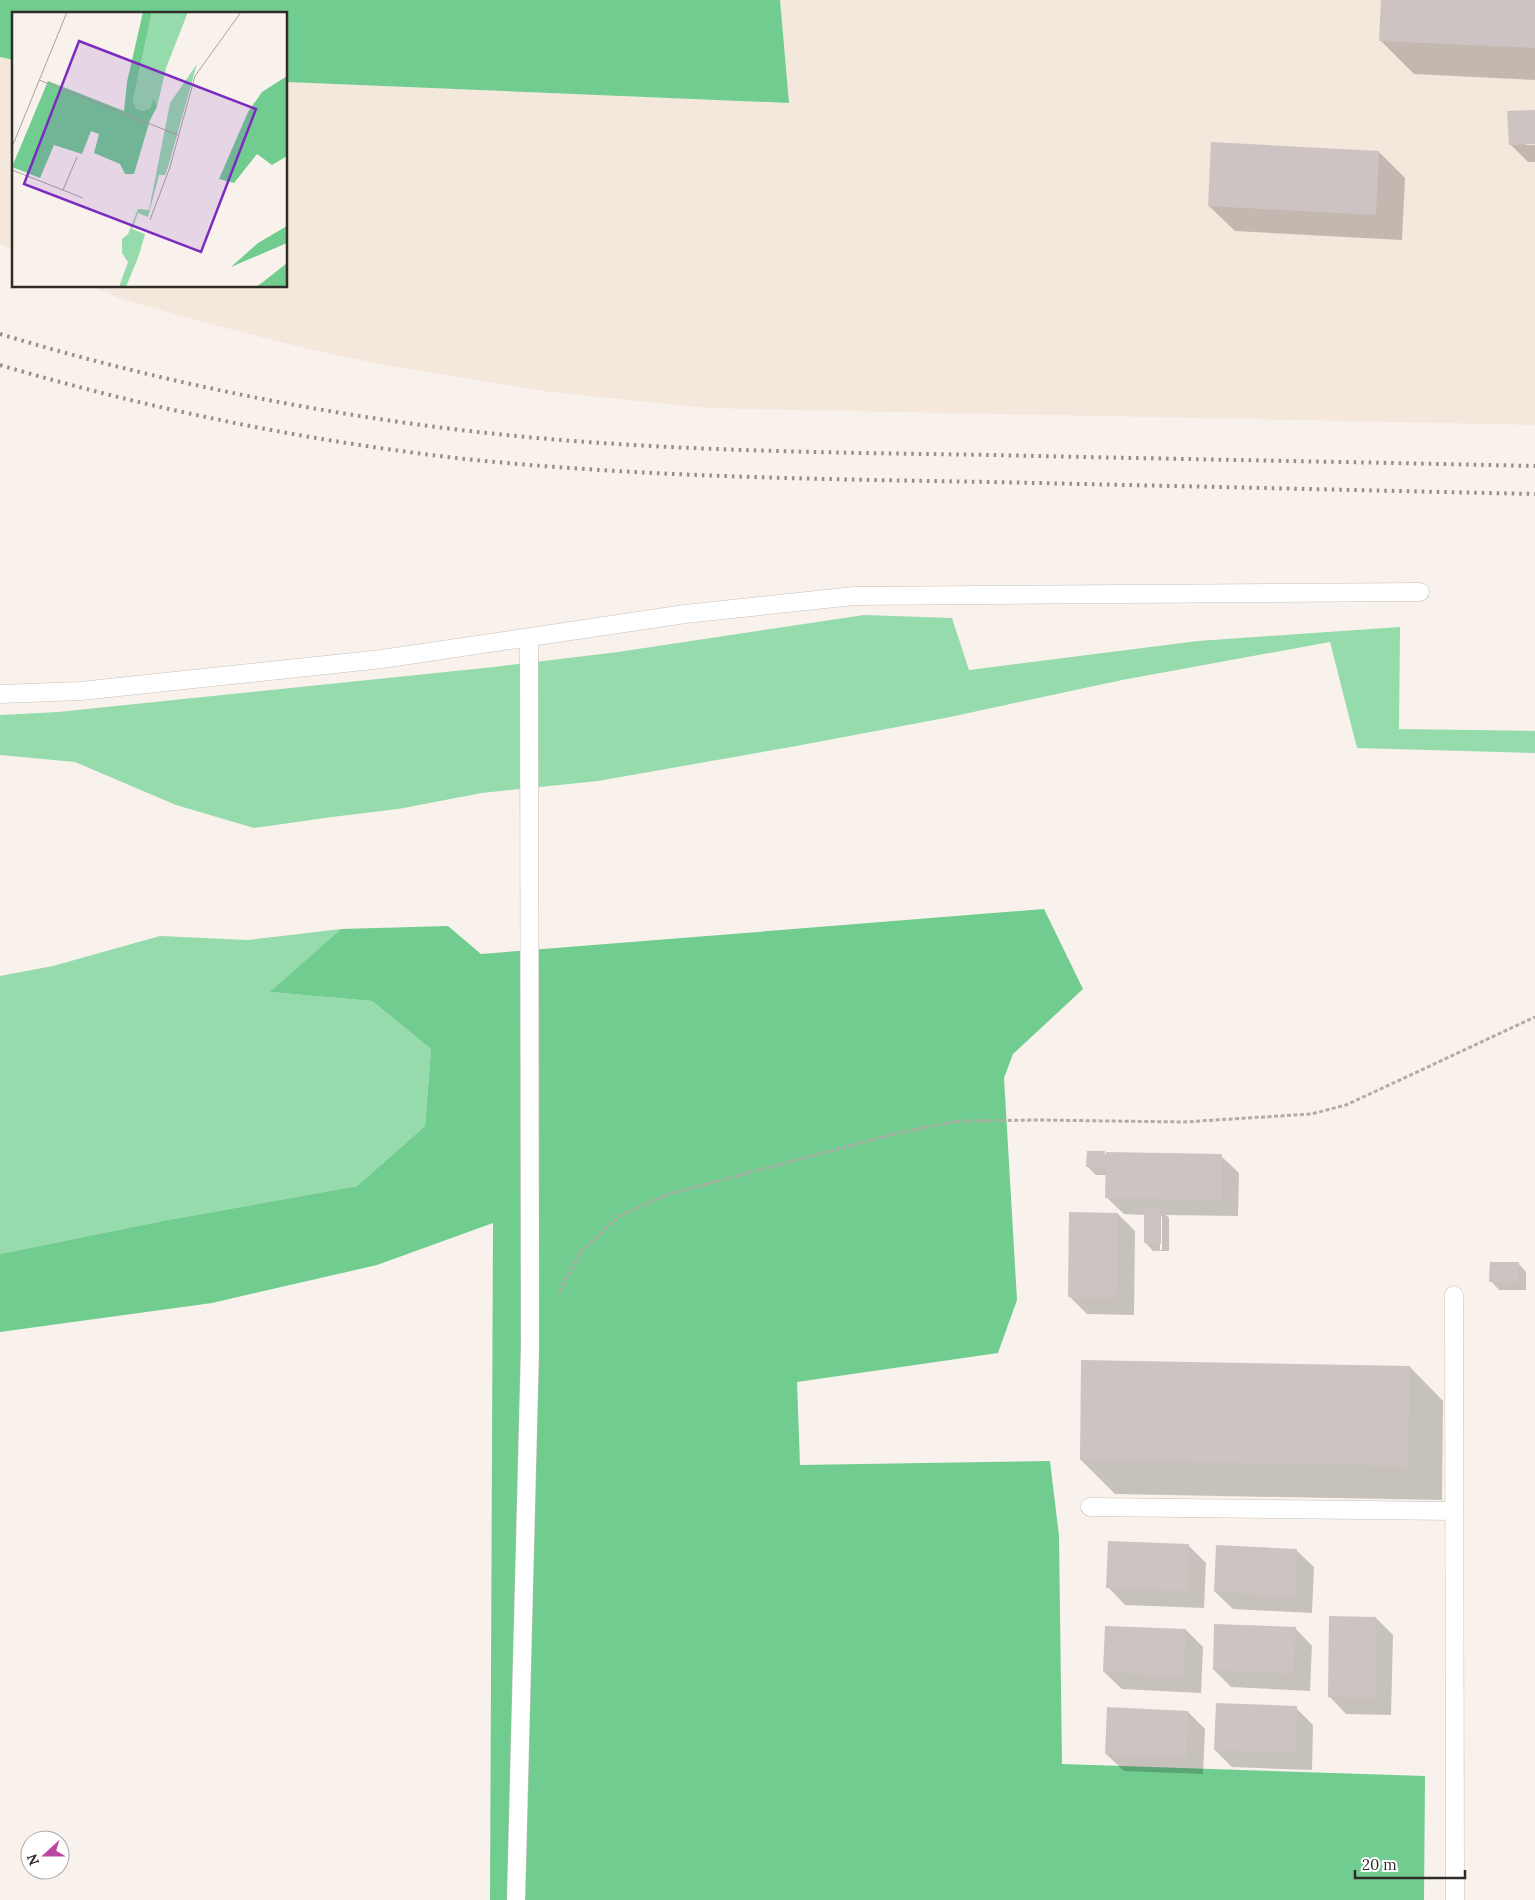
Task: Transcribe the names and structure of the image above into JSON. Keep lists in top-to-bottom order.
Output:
{
  "scale_bar": "20 m",
  "north": "left"
}
